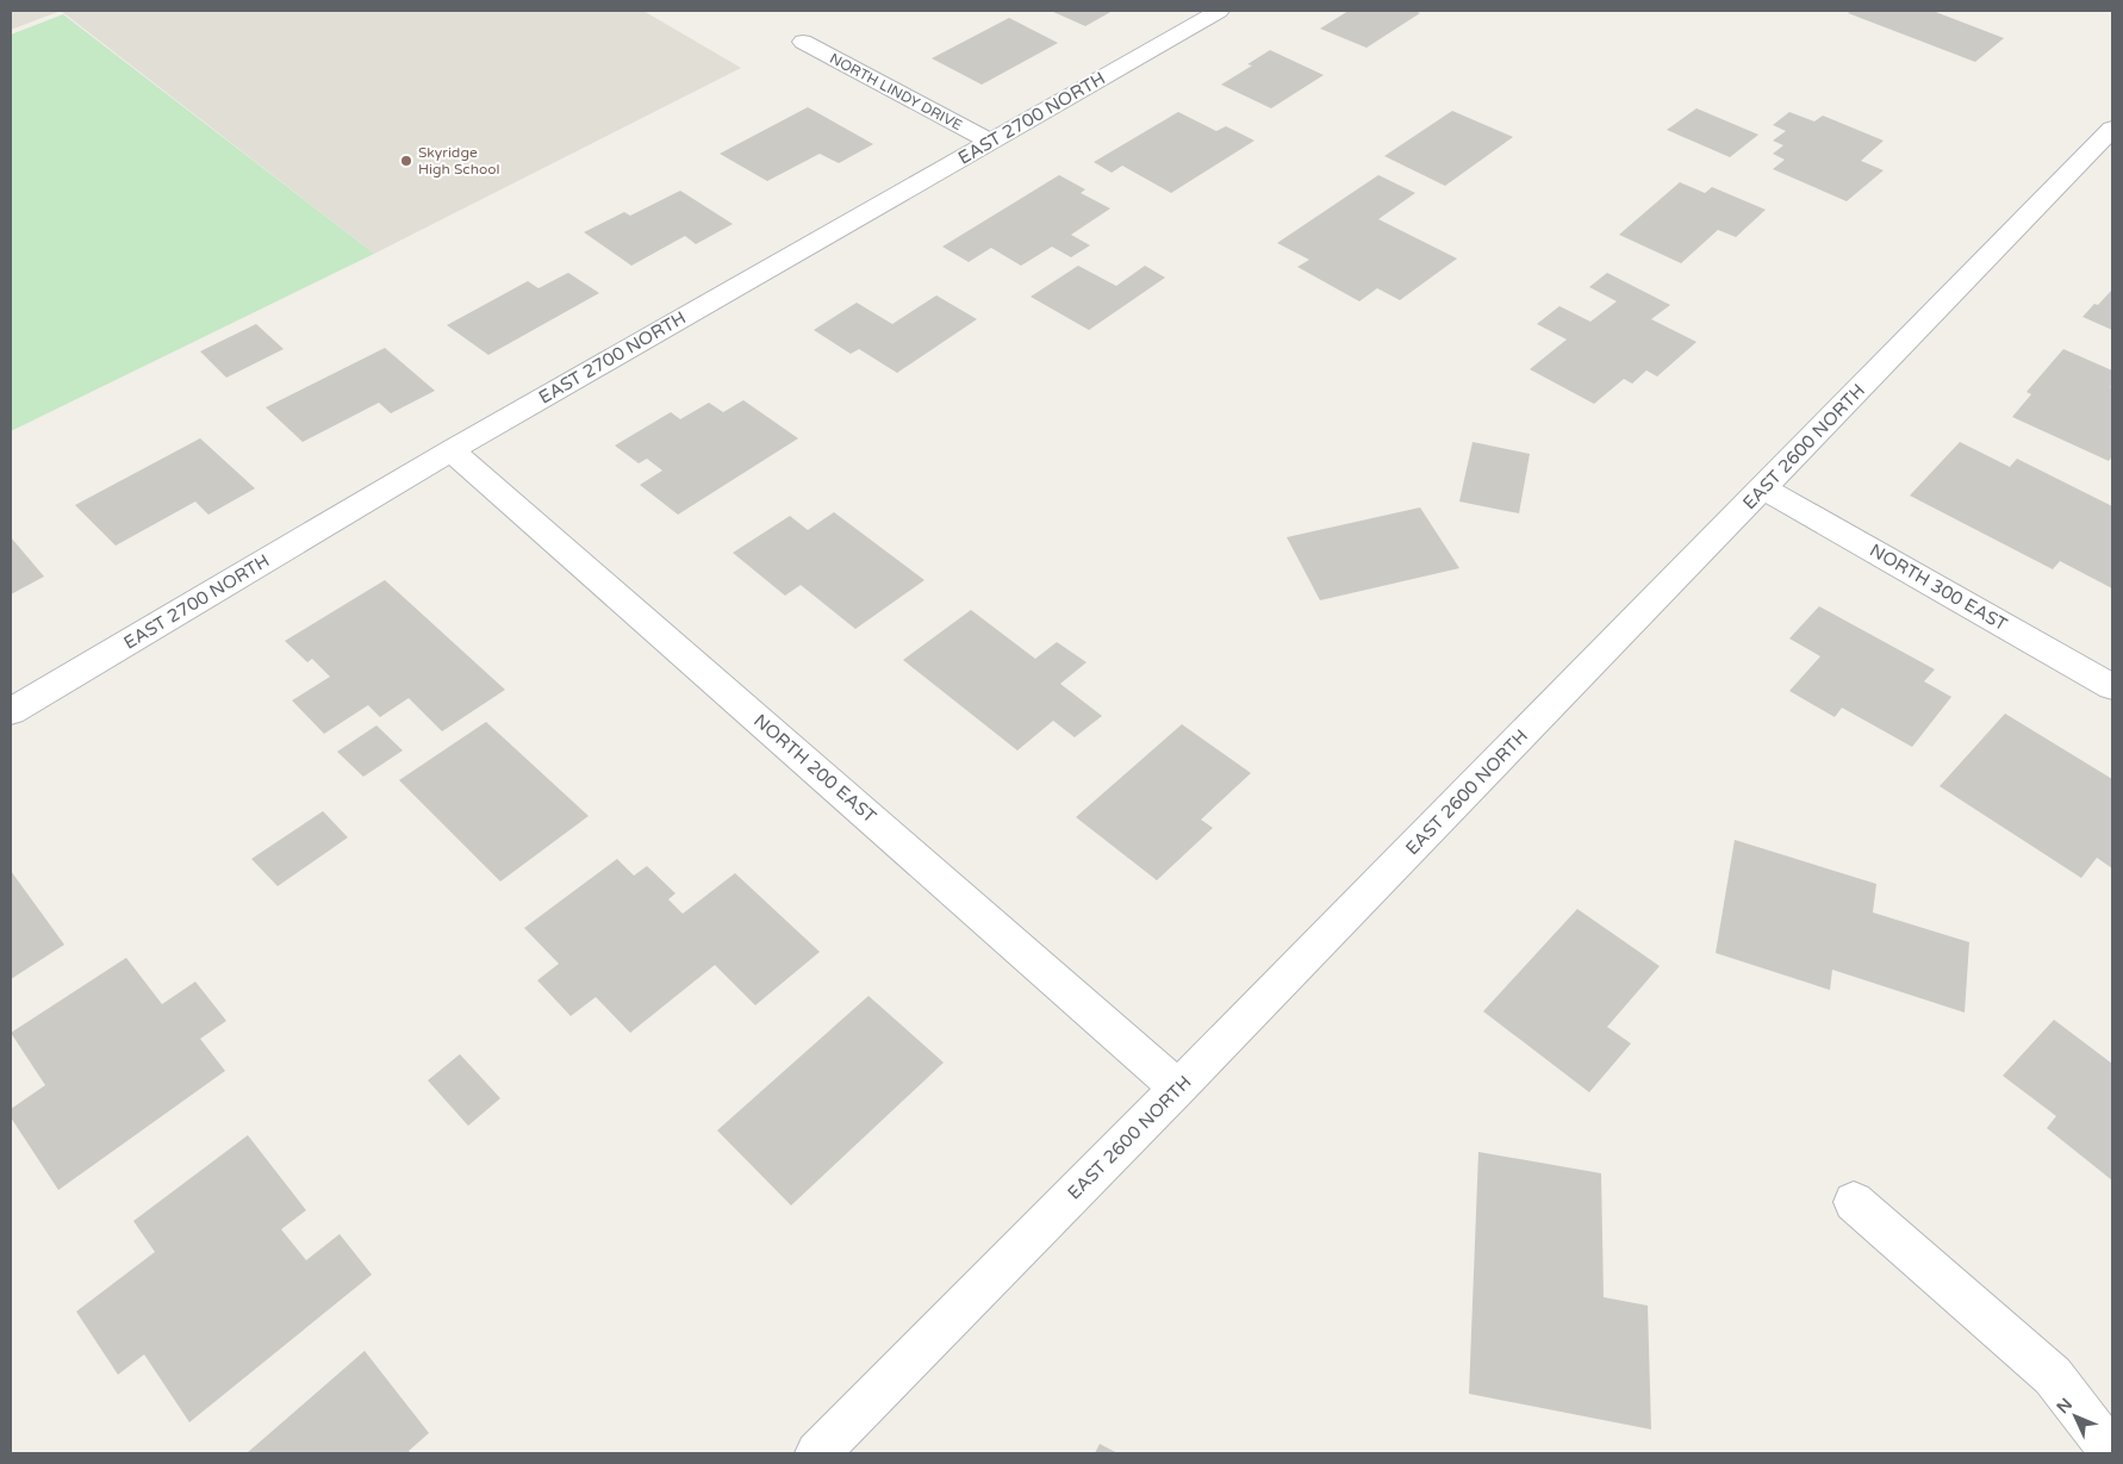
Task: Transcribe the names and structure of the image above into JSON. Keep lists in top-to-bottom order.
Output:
{
  "streets": {
    "street": [
      "NORTH LINDY DRIVE",
      "EAST 2700 NORTH",
      "EAST 2600 NORTH",
      "NORTH 300 EAST",
      "NORTH 200 EAST"
    ]
  },
  "crossings": [
    ["NORTH LINDY DRIVE", "EAST 2700 NORTH"],
    ["EAST 2700 NORTH", "NORTH 200 EAST"],
    ["EAST 2600 NORTH", "NORTH 300 EAST"],
    ["EAST 2600 NORTH", "NORTH 200 EAST"]
  ],
  "places": ["Skyridge High School"],
  "north": "top left"
}
